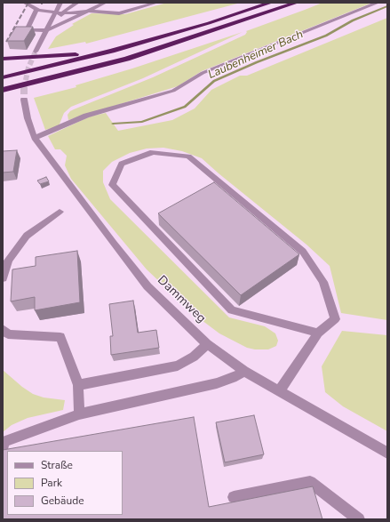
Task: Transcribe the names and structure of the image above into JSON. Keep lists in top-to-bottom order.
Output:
{
  "streets": {
    "street": ["Dammweg"]
  },
  "water": ["Laubenheimer Bach"],
  "legend": ["Straße", "Park", "Gebäude"]
}
